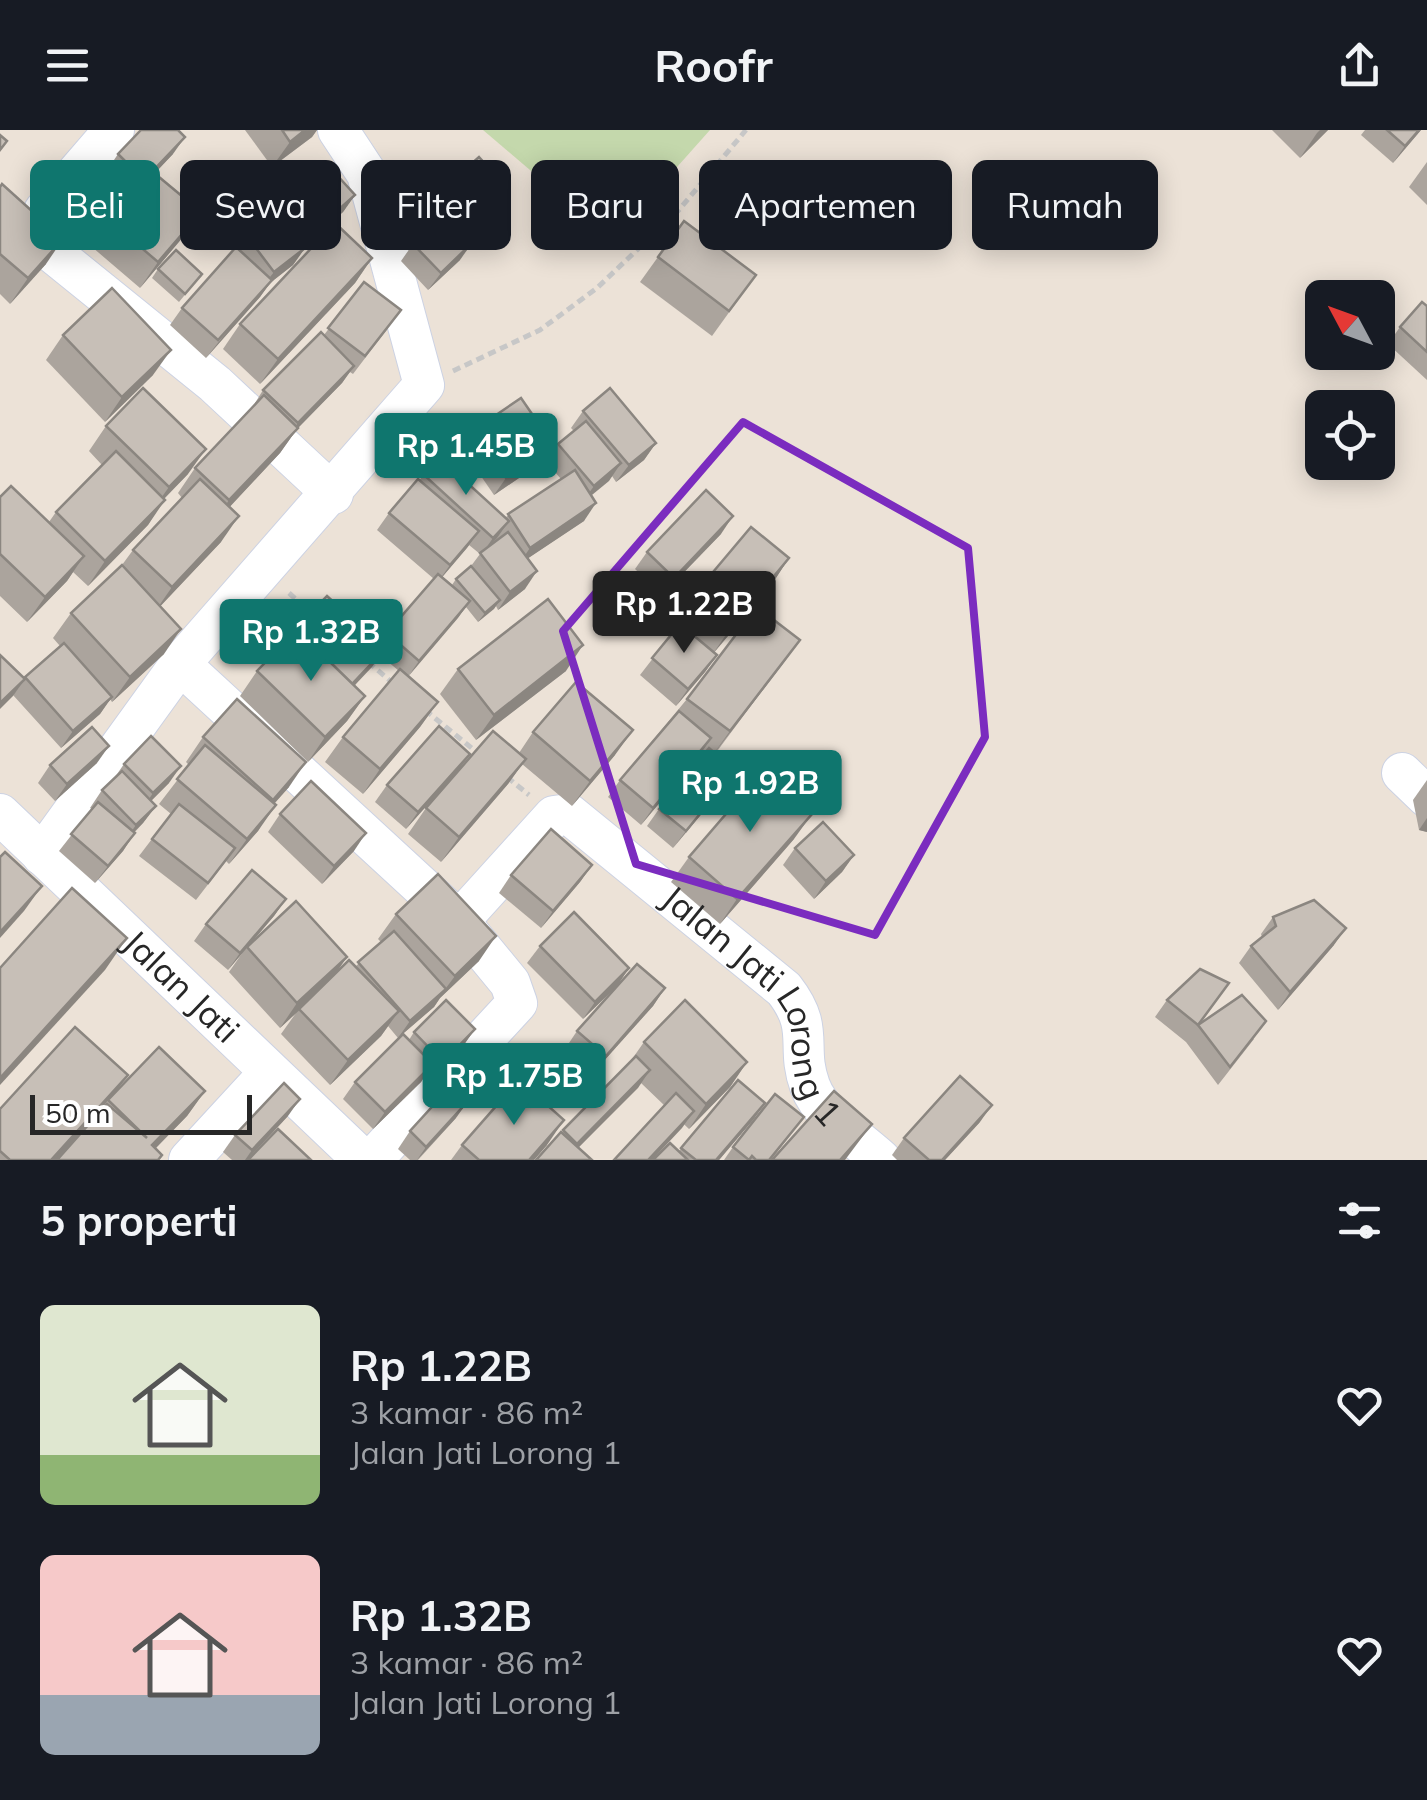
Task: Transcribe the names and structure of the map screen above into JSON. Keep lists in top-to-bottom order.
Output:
{
  "streets": {
    "street": ["Jalan Jati", "Jalan Jati Lorong 1"]
  },
  "scale_bar": "50 m",
  "north": "top left",
  "page": {
    "header": "Roofr",
    "chip": [
      "Beli",
      "Sewa",
      "Filter",
      "Baru",
      "Apartemen",
      "Rumah"
    ],
    "price": [
      "Rp 1.45B",
      "Rp 1.22B",
      "Rp 1.32B",
      "Rp 1.92B",
      "Rp 1.75B"
    ],
    "scale": "50 m",
    "heading": "5 properti",
    "list": [
      {
        "name": "Rp 1.22B",
        "note": "3 kamar · 86 m² · Jalan Jati Lorong 1"
      },
      {
        "name": "Rp 1.32B",
        "note": "3 kamar · 86 m² · Jalan Jati Lorong 1"
      }
    ]
  }
}
